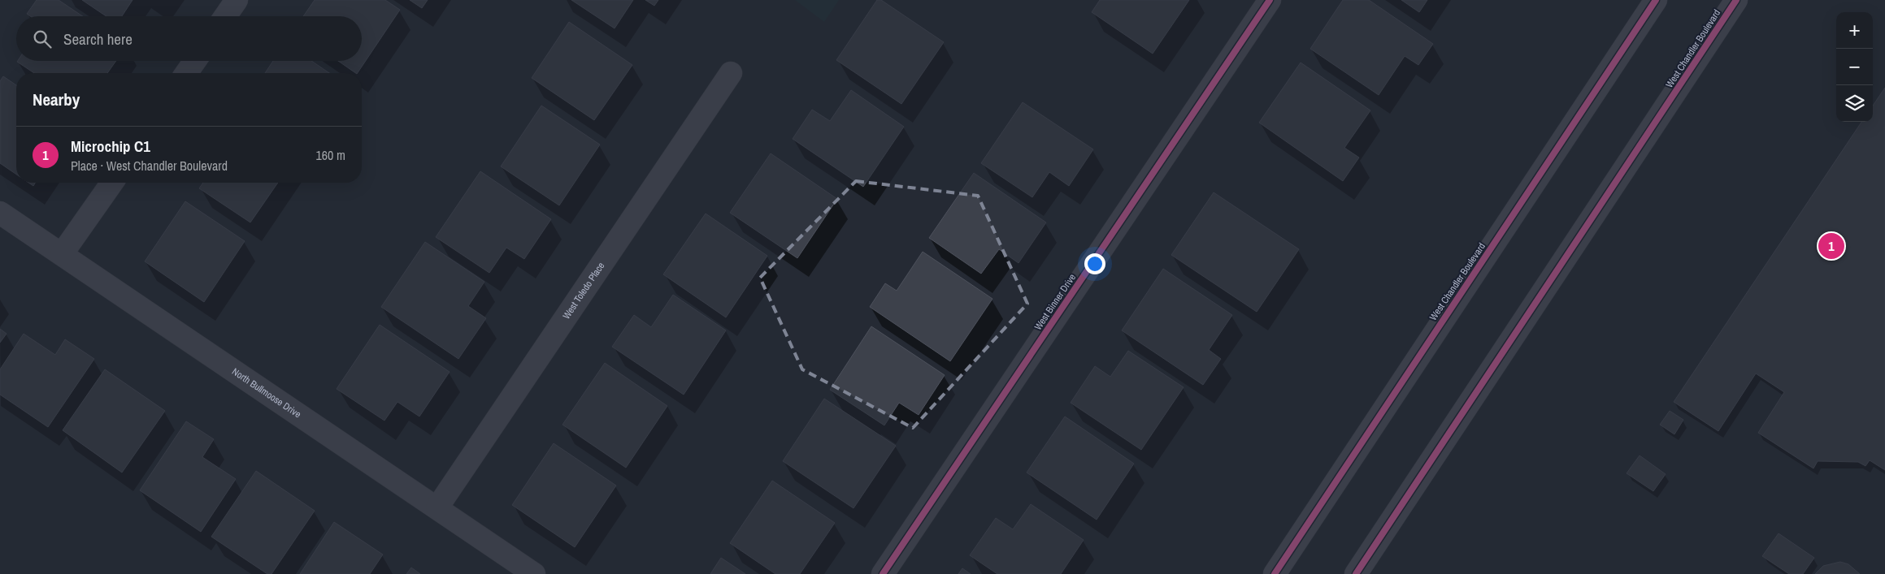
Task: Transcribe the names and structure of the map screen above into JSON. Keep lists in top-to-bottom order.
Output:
{
  "streets": {
    "main road": ["West Chandler Boulevard"],
    "street": ["West Toledo Place", "West Binner Drive", "North Bullmoose Drive"]
  },
  "crossings": [
    ["West Toledo Place", "North Bullmoose Drive"]
  ],
  "page": {
    "map_buttons": ["+", "−"],
    "search": "Search here",
    "heading": "Nearby",
    "list": [
      {
        "mark": "1",
        "name": "Microchip C1",
        "note": "Place · West Chandler Boulevard",
        "value": "160 m"
      }
    ],
    "pins": "1"
  }
}
